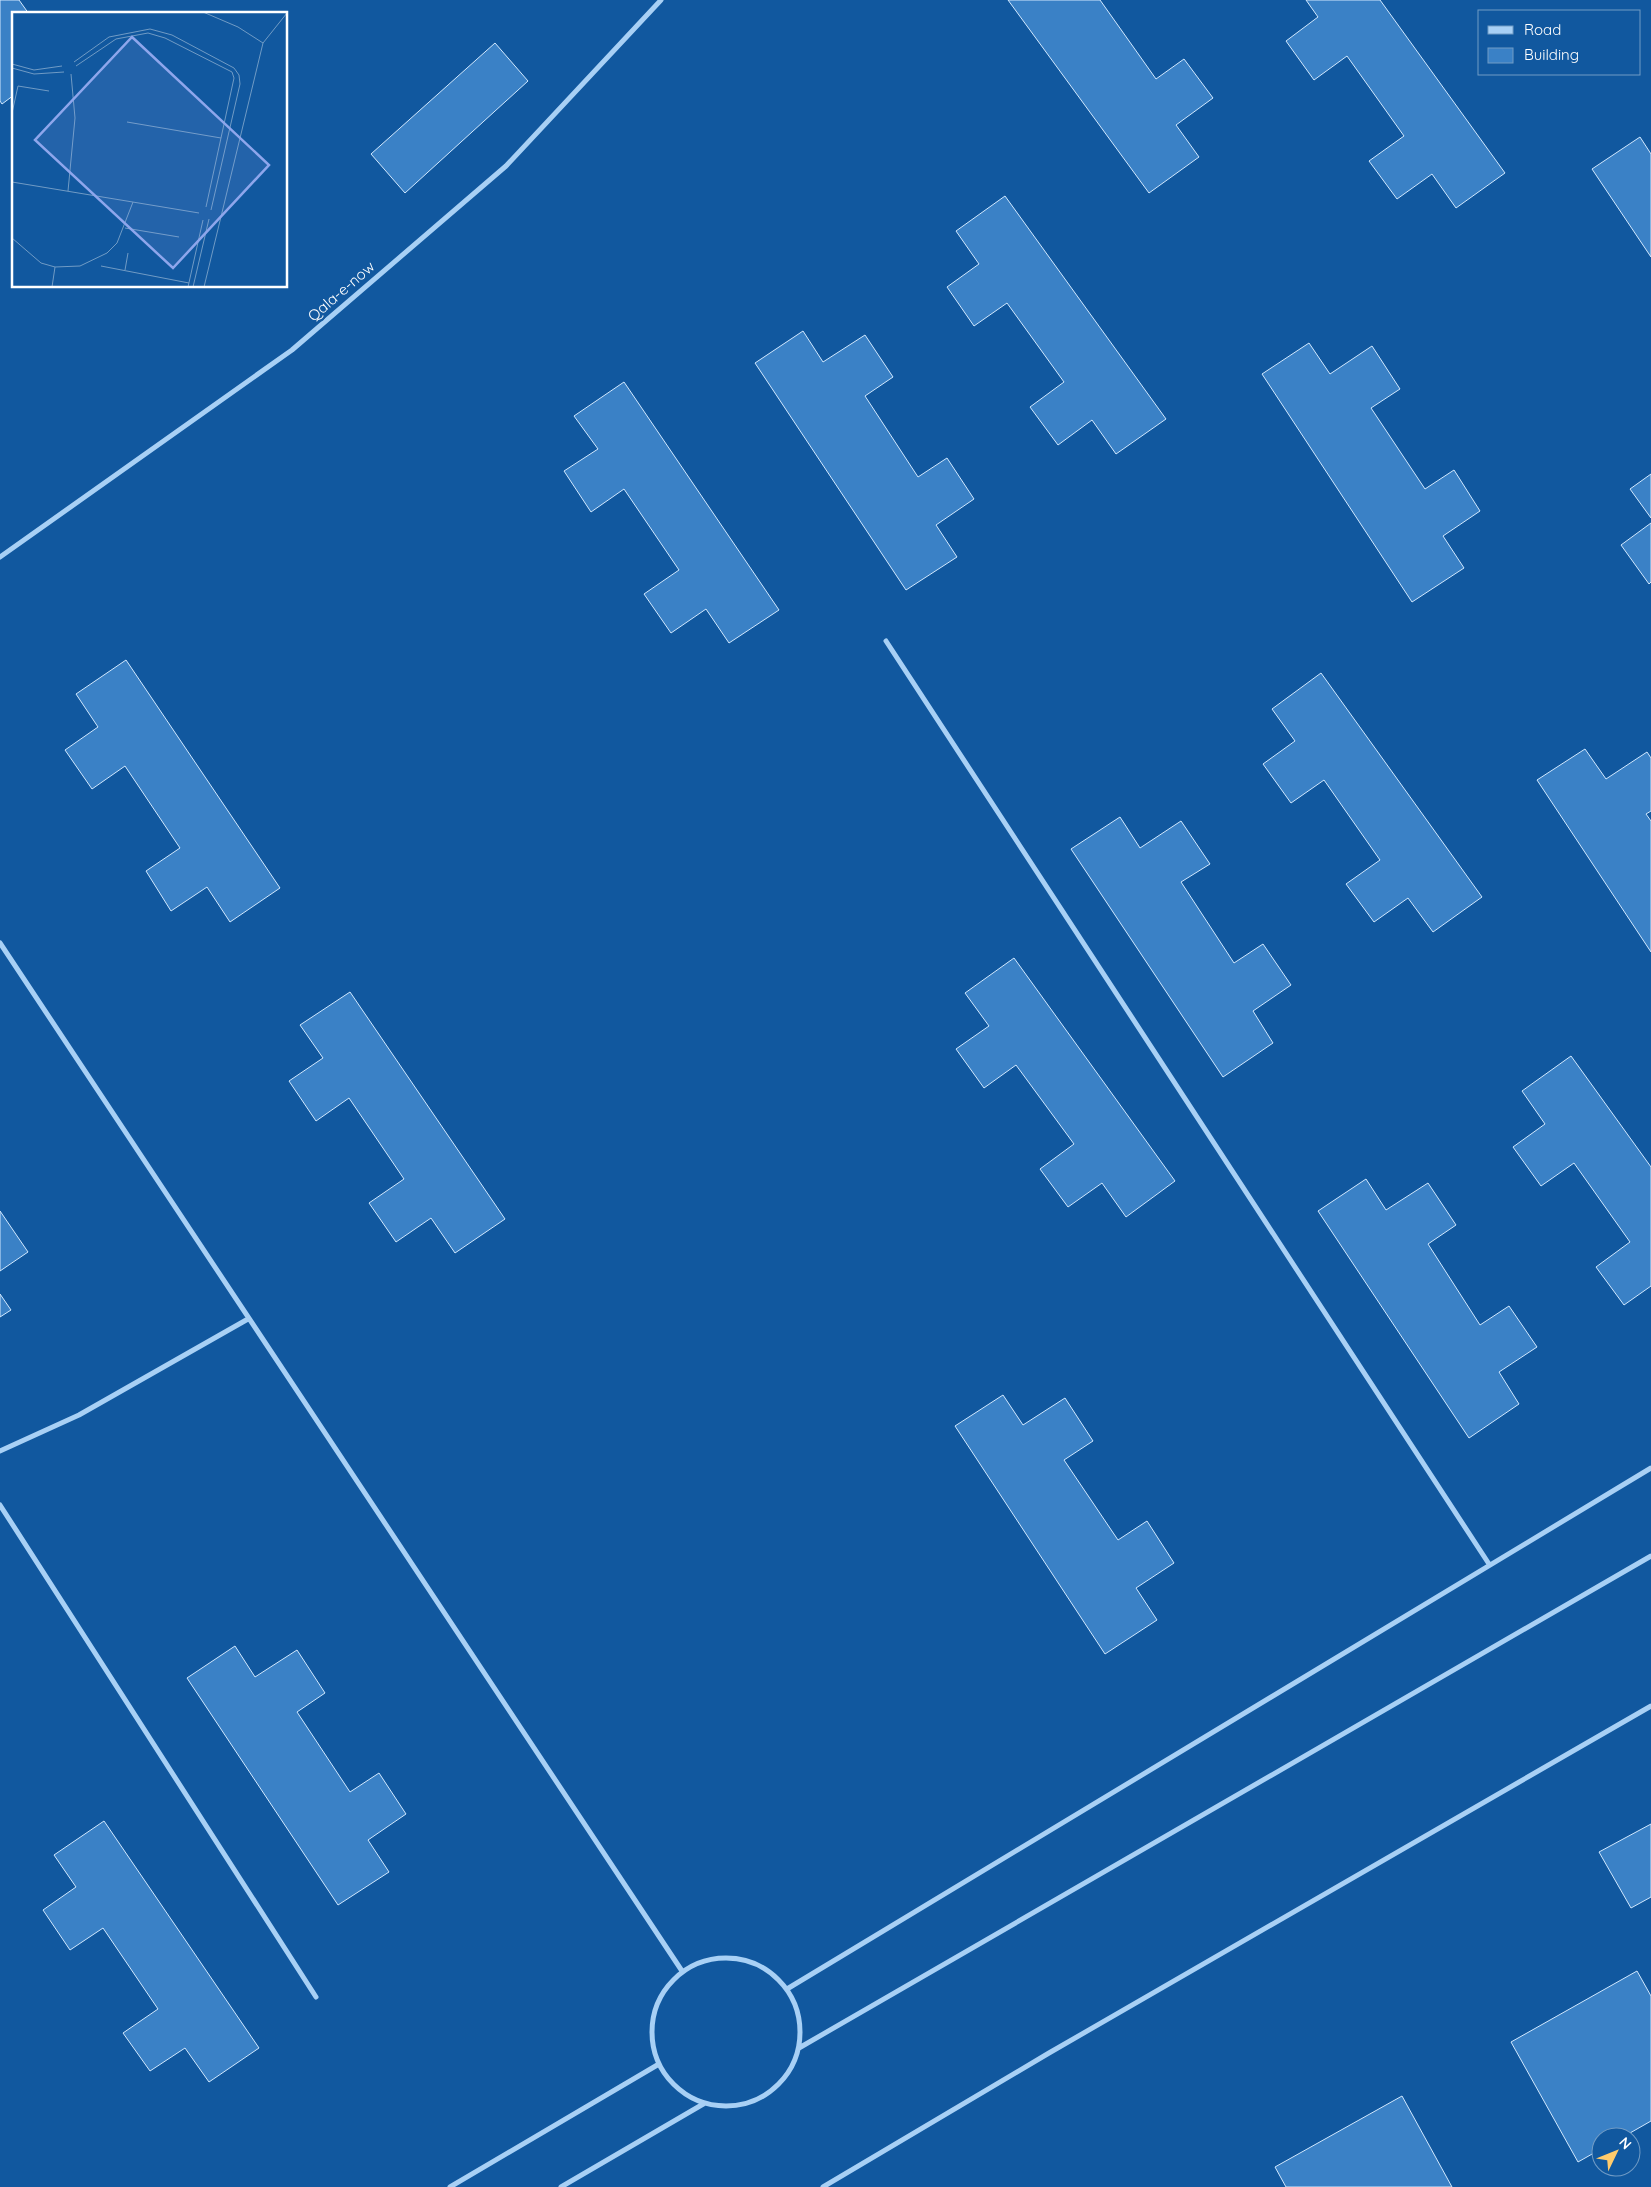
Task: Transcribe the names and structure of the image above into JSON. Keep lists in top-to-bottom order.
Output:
{
  "streets": {
    "street": ["Qala-e-now"]
  },
  "legend": ["Road", "Building"],
  "north": "top right"
}
